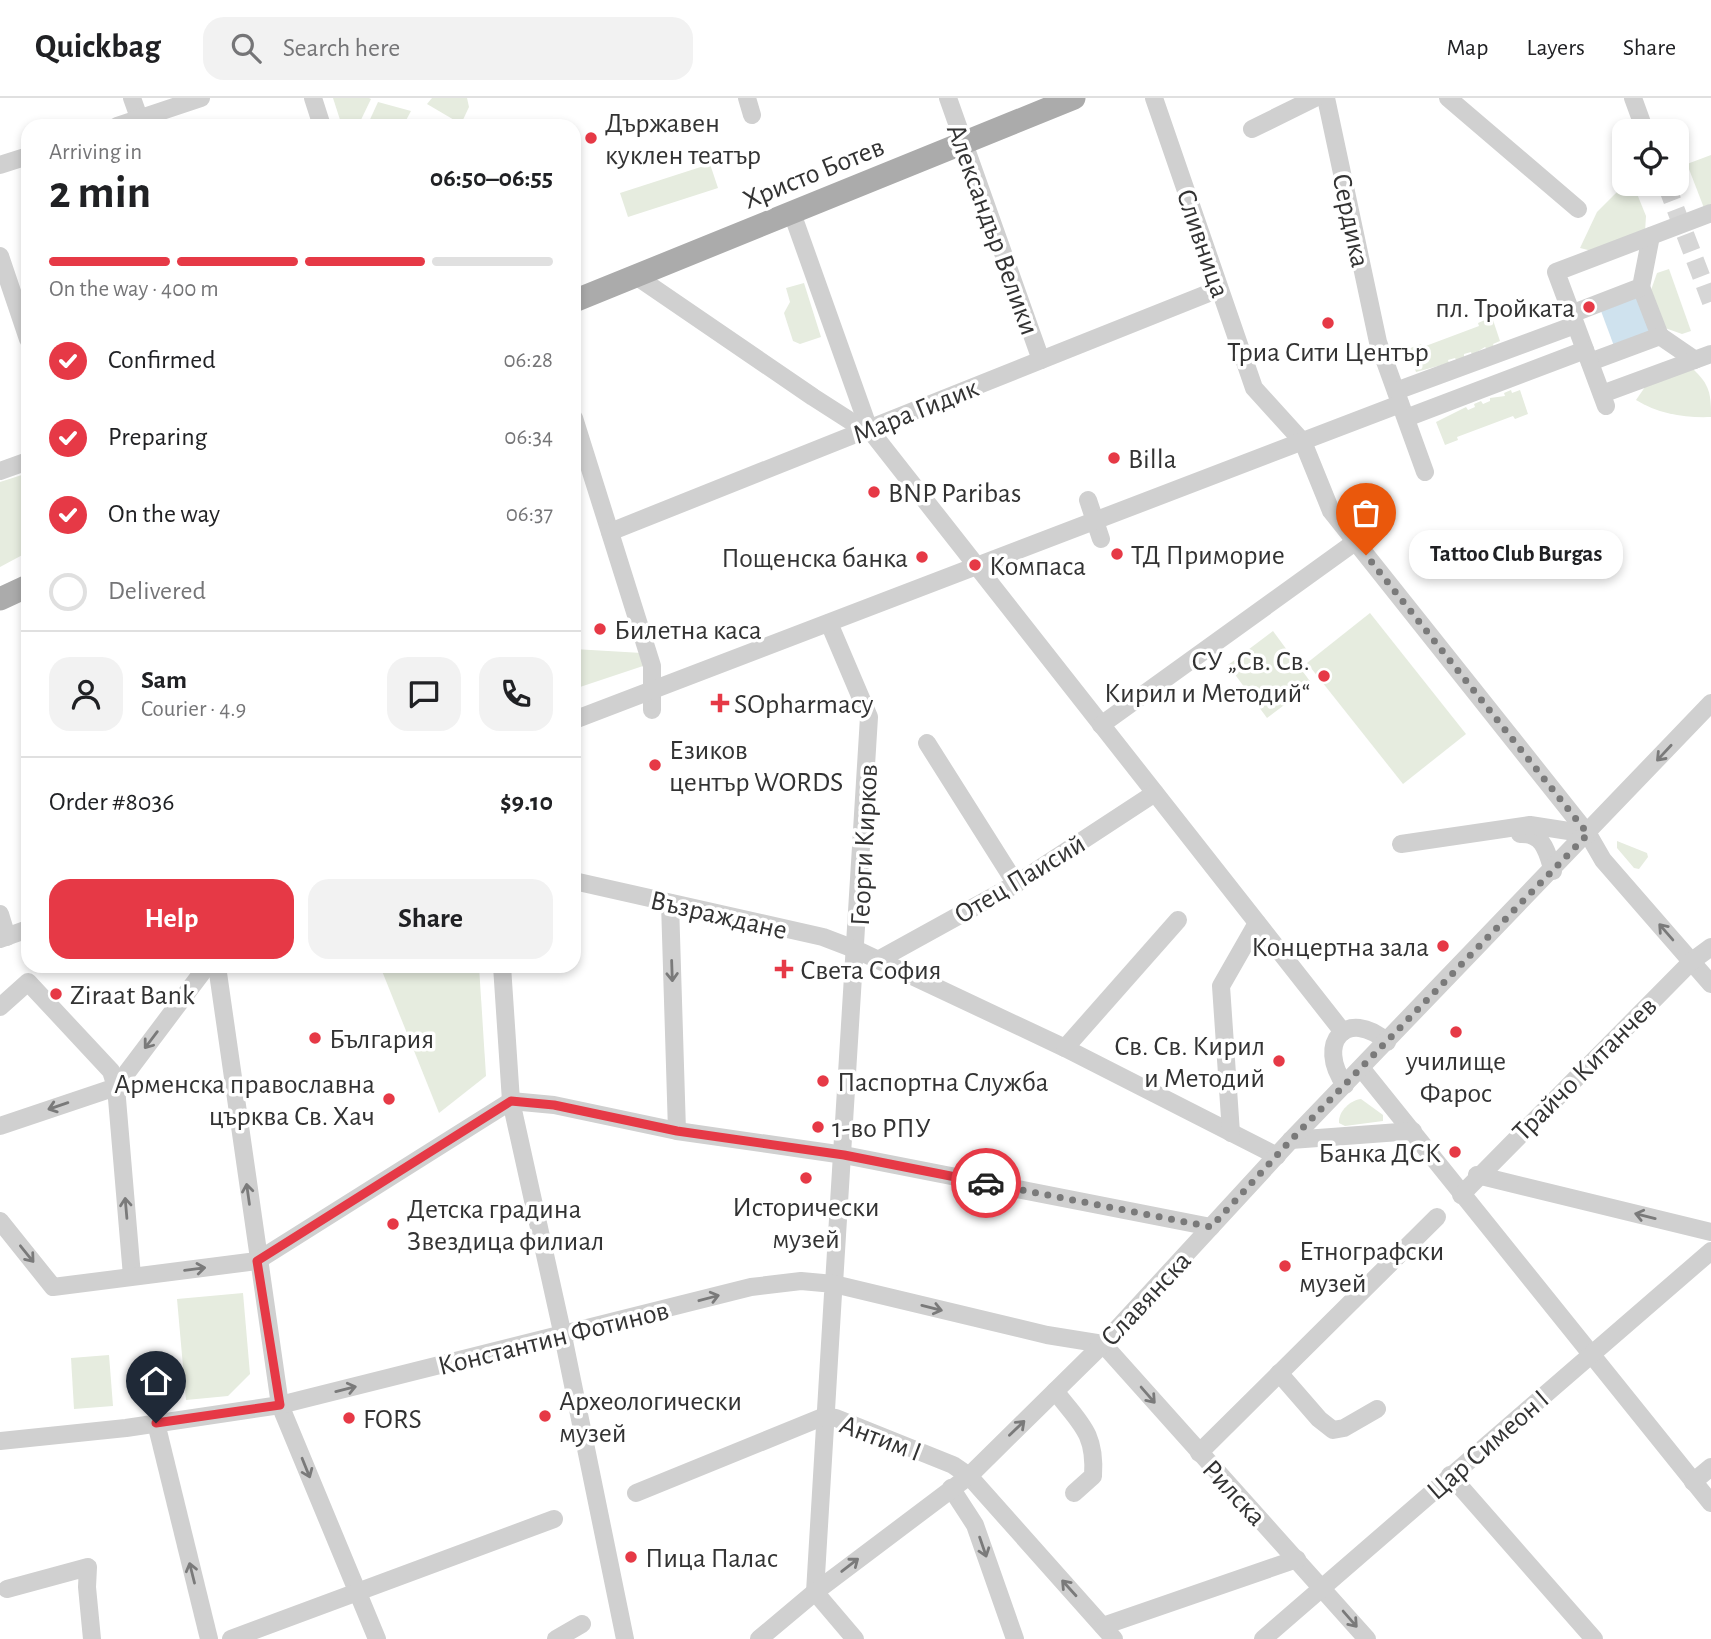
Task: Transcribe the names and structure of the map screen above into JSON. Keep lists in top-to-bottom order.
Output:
{
  "streets": {
    "main road": ["Христо Ботев"],
    "street": [
      "Сердика",
      "Александър Велики",
      "Сливница",
      "Мара Гидик",
      "Георги Кирков",
      "Отец Паисий",
      "Възраждане",
      "Трайчо Китанчев",
      "Славянска",
      "Константин Фотинов",
      "Антим I",
      "Цар Симеон I",
      "Рилска"
    ]
  },
  "crossings": [
    ["Христо Ботев", "Александър Велики"],
    ["Александър Велики", "Мара Гидик"],
    ["Сливница", "Мара Гидик"],
    ["Георги Кирков", "Възраждане"],
    ["Георги Кирков", "Славянска"],
    ["Георги Кирков", "Константин Фотинов"],
    ["Георги Кирков", "Антим I"],
    ["Отец Паисий", "Възраждане"],
    ["Възраждане", "Славянска"],
    ["Славянска", "Константин Фотинов"],
    ["Славянска", "Антим I"],
    ["Славянска", "Рилска"],
    ["Константин Фотинов", "Рилска"],
    ["Цар Симеон I", "Рилска"]
  ],
  "one_way": ["Рилска"],
  "places": {
    "other": [
      "Държавен куклен театър",
      "пл. Тройката",
      "Триа Сити Център",
      "Billa",
      "BNP Paribas",
      "ТД Приморие",
      "Tattoo Club Burgas",
      "Пощенска банка",
      "Компаса",
      "Билетна каса",
      "СУ „Св. Св. Кирил и Методий“",
      "Езиков център WORDS",
      "Концертна зала",
      "Ziraat Bank",
      "училище Фарос",
      "България",
      "Св. Св. Кирил и Методий",
      "Паспортна Служба",
      "Арменска православна църква Св. Хач",
      "1-во РПУ",
      "Банка ДСК",
      "Исторически музей",
      "Детска градина Звездица филиал",
      "Етнографски музей",
      "Археологически музей",
      "FORS",
      "Пица Палас"
    ],
    "health": ["SOpharmacy", "Света София"]
  },
  "page": {
    "header": "Quickbag",
    "search": "Search here",
    "nav": ["Map", "Layers", "Share"],
    "heading": ["2 min", "Arriving in", "06:50–06:55"],
    "panel": [
      "Sam",
      "Courier · 4.9",
      "Order #8036",
      "$9.10"
    ],
    "bar": "On the way · 400 m",
    "list": [
      ["Confirmed", "06:28"],
      ["Preparing", "06:34"],
      ["On the way", "06:37"],
      "Delivered"
    ],
    "bubble": "Tattoo Club Burgas",
    "buttons": ["Help", "Share"]
  }
}
